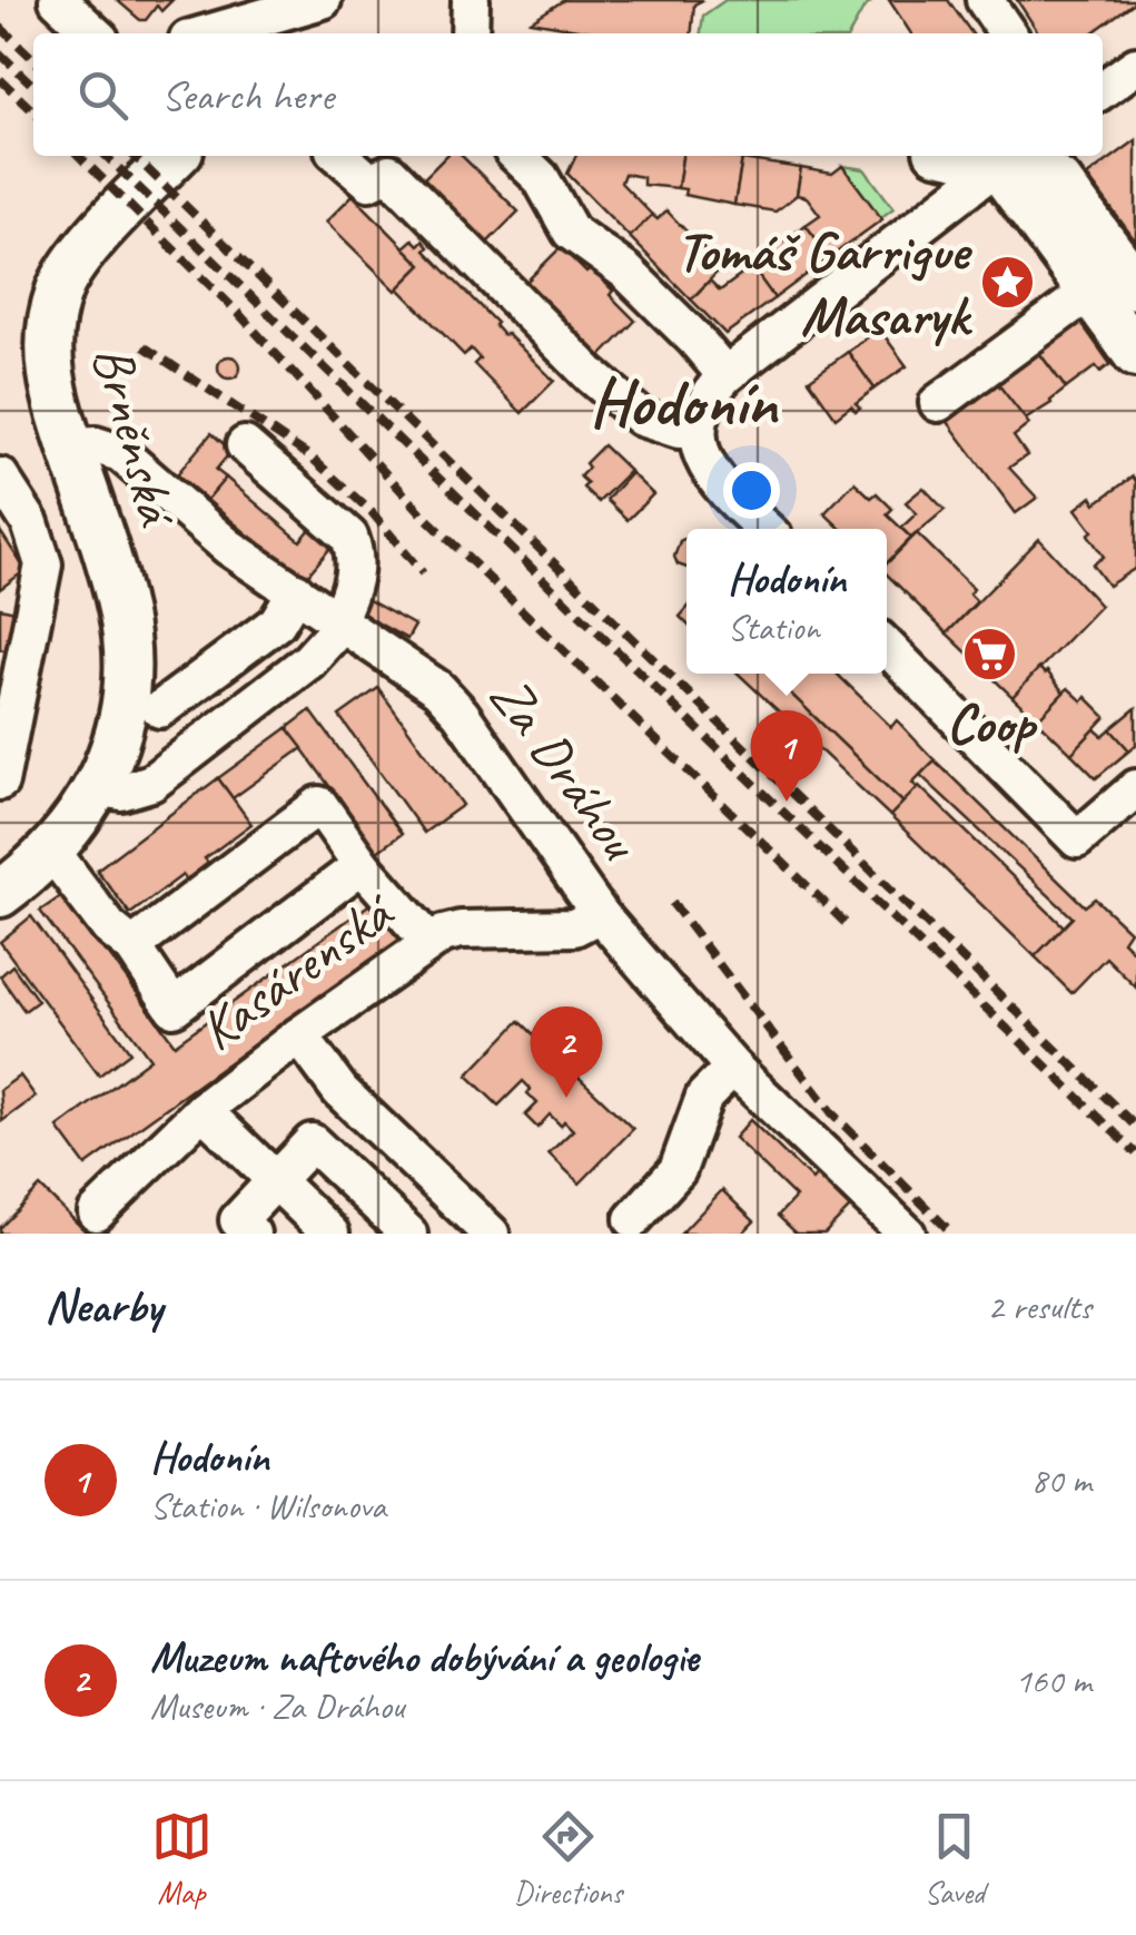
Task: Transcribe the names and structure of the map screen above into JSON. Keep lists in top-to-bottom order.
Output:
{
  "streets": {
    "main road": ["Brněnská"],
    "street": ["Za Dráhou", "Kasárenská"]
  },
  "crossings": [
    ["Brněnská", "Za Dráhou"],
    ["Za Dráhou", "Kasárenská"]
  ],
  "districts": ["Hodonín"],
  "places": {
    "place": ["Tomáš Garrigue Masaryk"],
    "supermarket": ["Coop"]
  },
  "page": {
    "search": "Search here",
    "popup": ["Hodonín", "Station"],
    "pins": ["1", "2"],
    "heading": ["Nearby", "2 results"],
    "list": [
      {
        "mark": "1",
        "name": "Hodonín",
        "note": "Station · Wilsonova",
        "value": "80 m"
      },
      {
        "mark": "2",
        "name": "Muzeum naftového dobývání a geologie",
        "note": "Museum · Za Dráhou",
        "value": "160 m"
      }
    ],
    "nav": ["Map", "Directions", "Saved"]
  }
}
